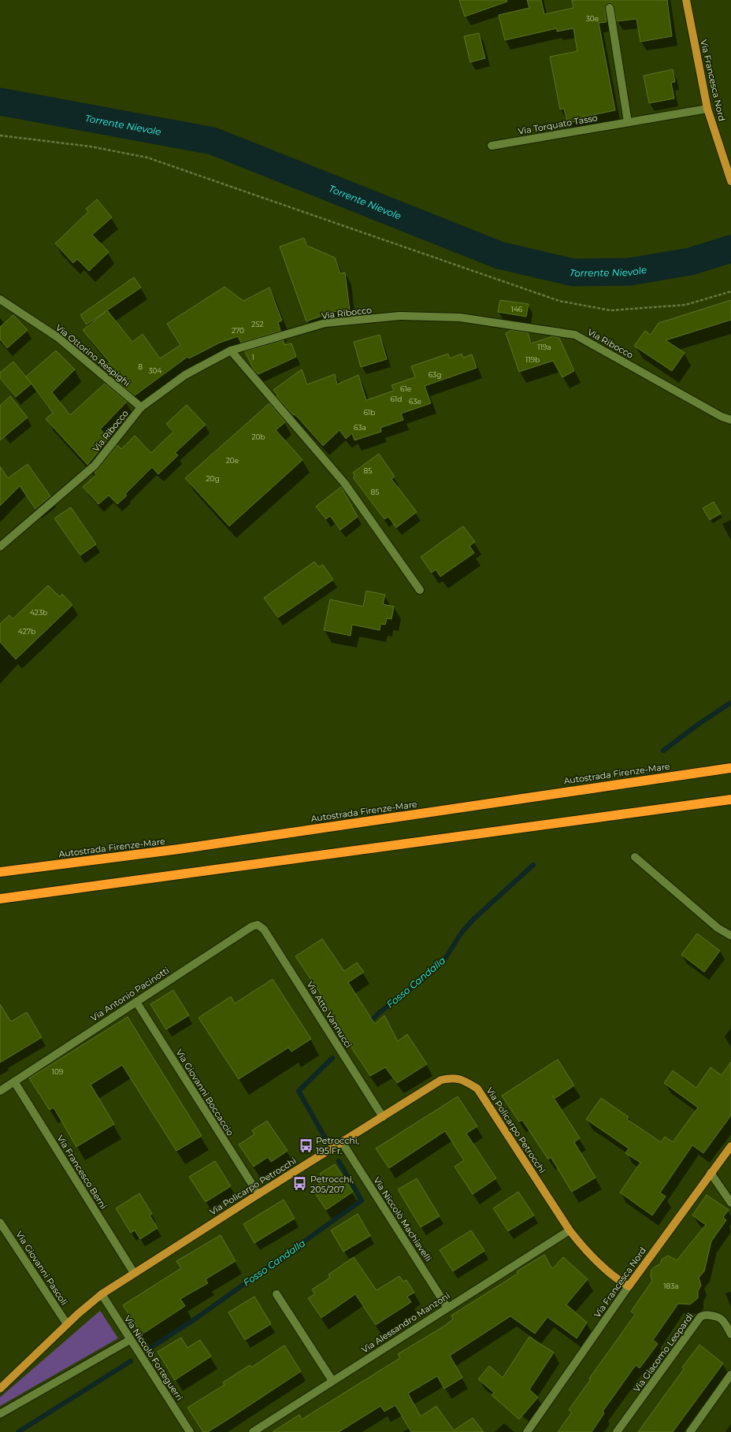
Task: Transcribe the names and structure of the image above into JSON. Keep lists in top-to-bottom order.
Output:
{
  "streets": {
    "highway": ["Autostrada Firenze-Mare"],
    "main road": ["Via Francesca Nord", "Via Policarpo Petrocchi"],
    "street": [
      "Via Torquato Tasso",
      "Via Ribocco",
      "Via Ottorino Respighi",
      "Via Antonio Pacinotti",
      "Via Atto Vannucci",
      "Via Giovanni Boccaccio",
      "Via Francesco Berni",
      "Via Niccolò Machiavelli",
      "Via Giovanni Pascoli",
      "Via Alessandro Manzoni",
      "Via Giacomo Leopardi",
      "Via Niccolò Forteguerri"
    ]
  },
  "crossings": [
    ["Via Francesca Nord", "Via Torquato Tasso"],
    ["Via Francesca Nord", "Via Policarpo Petrocchi"],
    ["Via Ribocco", "Via Ottorino Respighi"],
    ["Via Antonio Pacinotti", "Via Atto Vannucci"],
    ["Via Antonio Pacinotti", "Via Giovanni Boccaccio"],
    ["Via Antonio Pacinotti", "Via Francesco Berni"],
    ["Via Atto Vannucci", "Via Policarpo Petrocchi"],
    ["Via Giovanni Boccaccio", "Via Policarpo Petrocchi"],
    ["Via Policarpo Petrocchi", "Via Francesco Berni"],
    ["Via Policarpo Petrocchi", "Via Niccolò Machiavelli"],
    ["Via Policarpo Petrocchi", "Via Giovanni Pascoli"],
    ["Via Policarpo Petrocchi", "Via Alessandro Manzoni"],
    ["Via Policarpo Petrocchi", "Via Niccolò Forteguerri"],
    ["Via Niccolò Machiavelli", "Via Alessandro Manzoni"]
  ],
  "water": ["Torrente Nievole", "Fosso Candalla"],
  "places": {
    "bus stop": ["Petrocchi, 195 Fr.", "Petrocchi, 205/207"]
  },
  "house_numbers": [
    "30e",
    "146",
    "252",
    "270",
    "119a",
    "1",
    "119b",
    "8",
    "304",
    "63g",
    "61e",
    "61d",
    "63e",
    "61b",
    "63a",
    "20b",
    "20e",
    "85",
    "20g",
    "85",
    "423b",
    "427b",
    "109",
    "183a"
  ]
}
